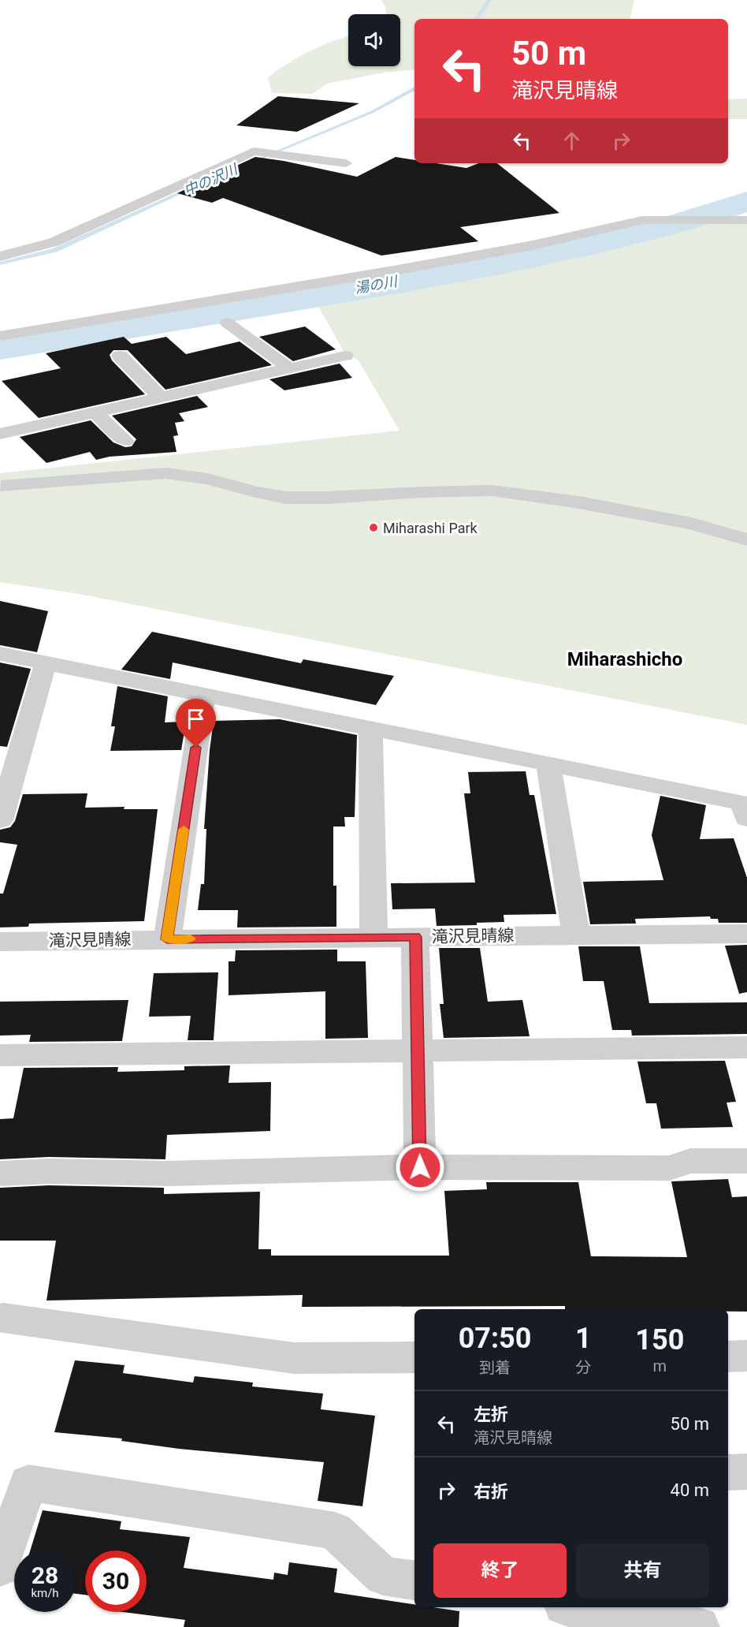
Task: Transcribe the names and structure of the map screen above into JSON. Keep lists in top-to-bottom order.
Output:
{
  "streets": {
    "street": ["滝沢見晴線"]
  },
  "districts": ["Miharashicho"],
  "water": ["中の沢川", "湯の川"],
  "places": ["Miharashi Park"],
  "page": {
    "turn": ["50 m", "滝沢見晴線"],
    "eta": [
      "07:50",
      "到着",
      "1",
      "分",
      "150",
      "m"
    ],
    "list": [
      {
        "name": "左折",
        "note": "滝沢見晴線",
        "value": "50 m"
      },
      {
        "name": "右折",
        "value": "40 m"
      }
    ],
    "buttons": ["終了", "共有"],
    "speed": "28 km/h",
    "limit": "30"
  }
}
